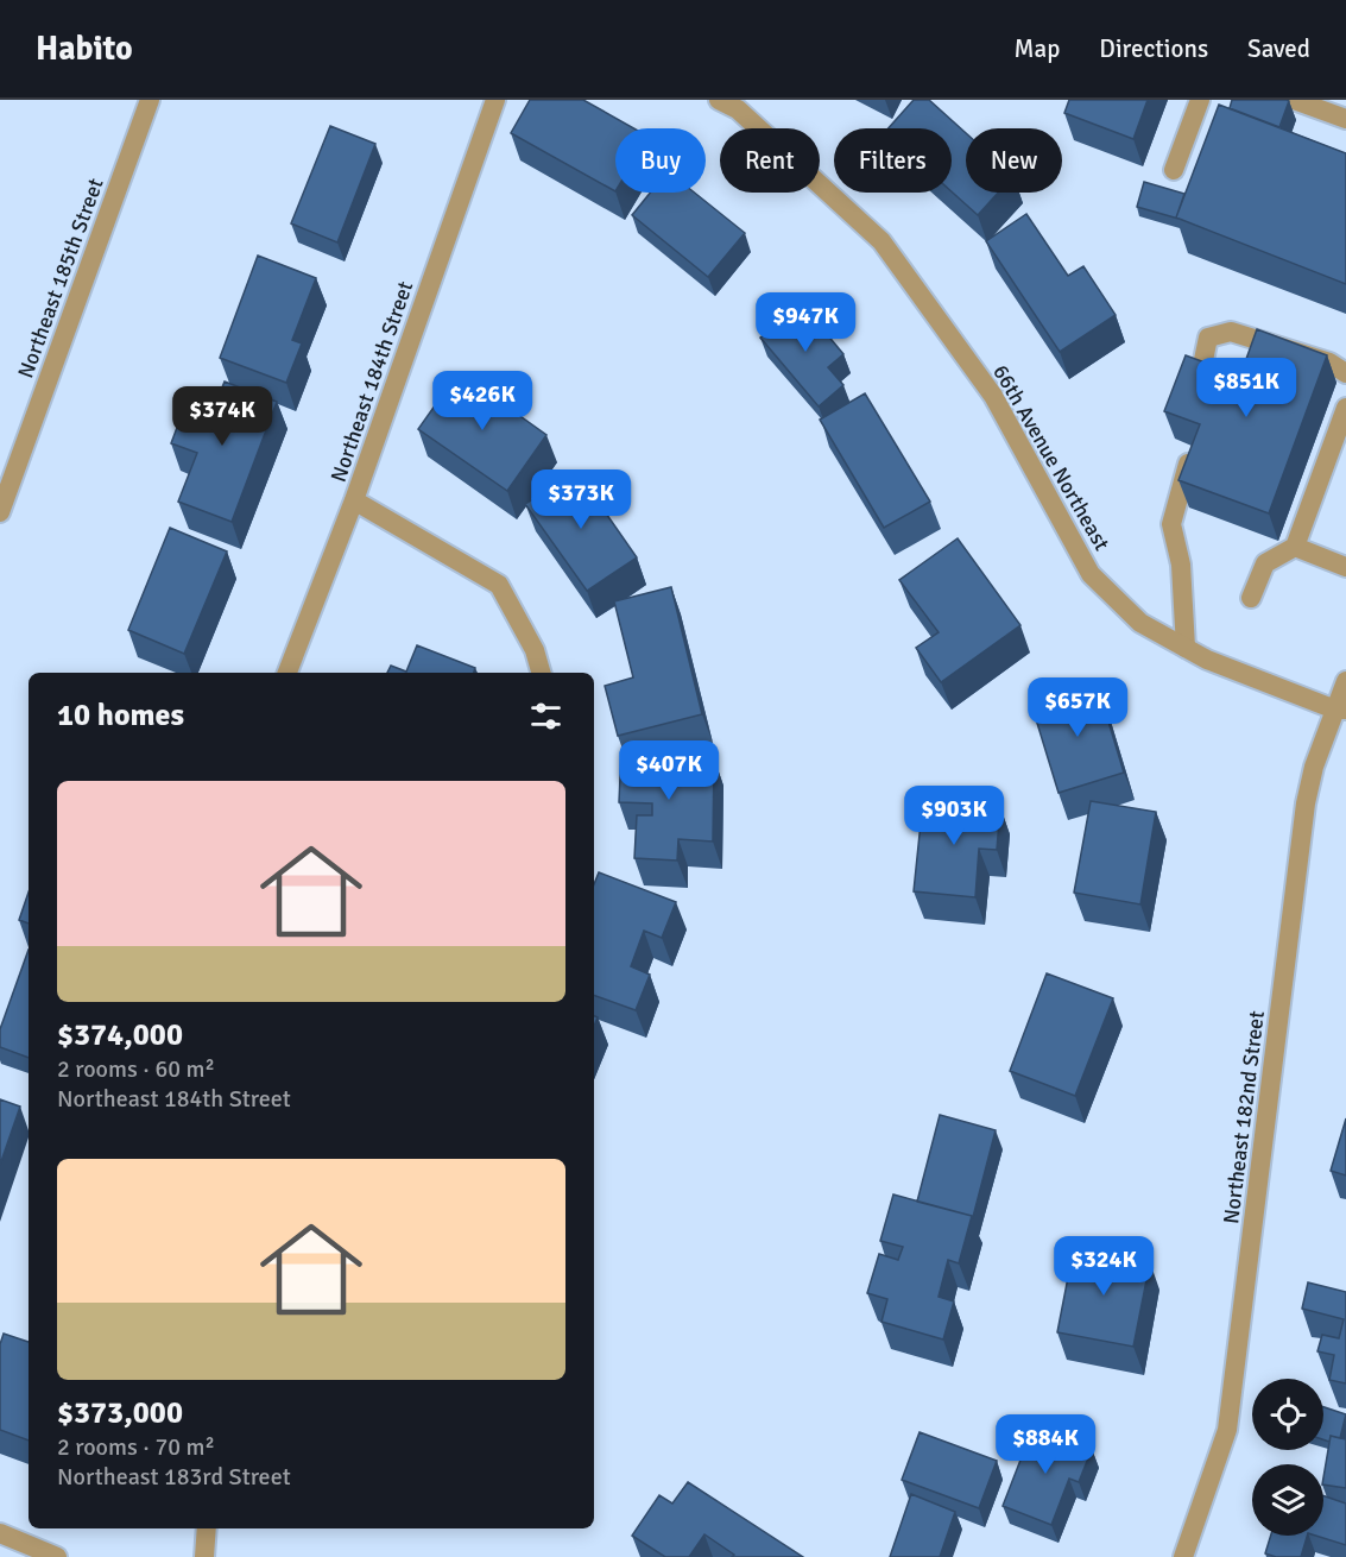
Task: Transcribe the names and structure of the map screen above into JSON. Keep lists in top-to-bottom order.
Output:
{
  "streets": {
    "street": [
      "Northeast 185th Street",
      "Northeast 184th Street",
      "66th Avenue Northeast",
      "Northeast 182nd Street"
    ]
  },
  "crossings": [
    ["66th Avenue Northeast", "Northeast 182nd Street"]
  ],
  "page": {
    "header": "Habito",
    "nav": ["Map", "Directions", "Saved"],
    "chip": [
      "Buy",
      "Rent",
      "Filters",
      "New"
    ],
    "price": [
      "$947K",
      "$851K",
      "$426K",
      "$374K",
      "$373K",
      "$657K",
      "$407K",
      "$903K",
      "$324K",
      "$884K"
    ],
    "heading": "10 homes",
    "list": [
      {
        "name": "$374,000",
        "note": "2 rooms · 60 m² · Northeast 184th Street"
      },
      {
        "name": "$373,000",
        "note": "2 rooms · 70 m² · Northeast 183rd Street"
      }
    ]
  }
}
